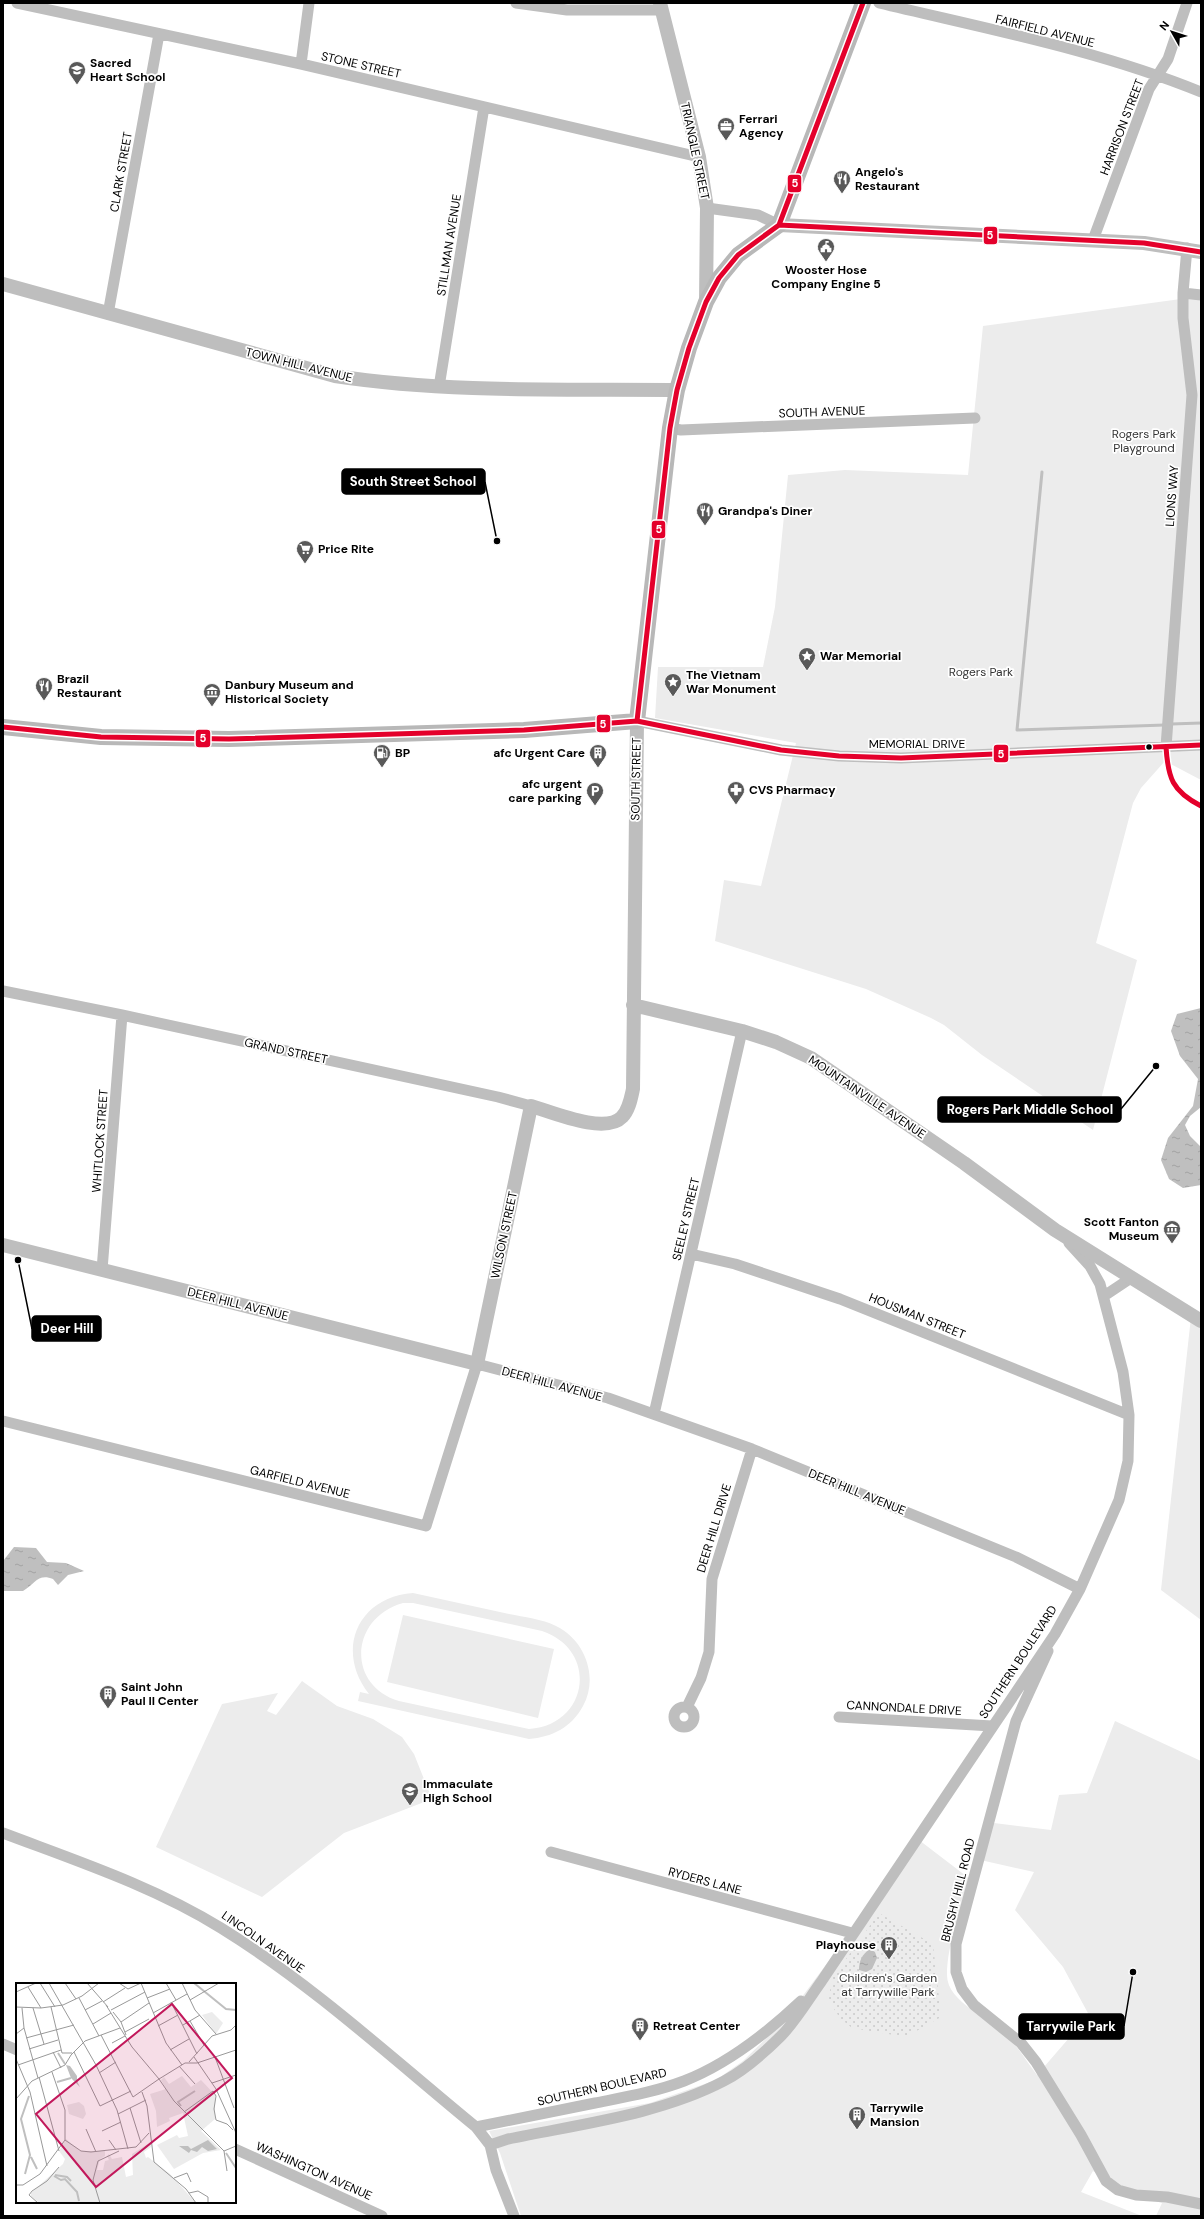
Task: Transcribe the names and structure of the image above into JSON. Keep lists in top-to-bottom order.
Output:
{
  "streets": {
    "main road": ["SOUTH STREET"],
    "street": [
      "FAIRFIELD AVENUE",
      "STONE STREET",
      "HARRISON STREET",
      "TRIANGLE STREET",
      "CLARK STREET",
      "STILLMAN AVENUE",
      "TOWN HILL AVENUE",
      "SOUTH AVENUE",
      "LIONS WAY",
      "MEMORIAL DRIVE",
      "GRAND STREET",
      "MOUNTAINVILLE AVENUE",
      "WHITLOCK STREET",
      "SEELEY STREET",
      "WILSON STREET",
      "DEER HILL AVENUE",
      "HOUSMAN STREET",
      "GARFIELD AVENUE",
      "DEER HILL DRIVE",
      "SOUTHERN BOULEVARD",
      "CANNONDALE DRIVE",
      "RYDERS LANE",
      "BRUSHY HILL ROAD",
      "LINCOLN AVENUE",
      "WASHINGTON AVENUE"
    ]
  },
  "crossings": [
    ["FAIRFIELD AVENUE", "HARRISON STREET"],
    ["STONE STREET", "TRIANGLE STREET"],
    ["STONE STREET", "CLARK STREET"],
    ["STONE STREET", "STILLMAN AVENUE"],
    ["TRIANGLE STREET", "SOUTH STREET"],
    ["CLARK STREET", "TOWN HILL AVENUE"],
    ["STILLMAN AVENUE", "TOWN HILL AVENUE"],
    ["TOWN HILL AVENUE", "SOUTH STREET"],
    ["SOUTH AVENUE", "SOUTH STREET"],
    ["LIONS WAY", "MEMORIAL DRIVE"],
    ["MEMORIAL DRIVE", "SOUTH STREET"],
    ["SOUTH STREET", "GRAND STREET"],
    ["SOUTH STREET", "MOUNTAINVILLE AVENUE"],
    ["GRAND STREET", "WHITLOCK STREET"],
    ["GRAND STREET", "WILSON STREET"],
    ["MOUNTAINVILLE AVENUE", "SEELEY STREET"],
    ["MOUNTAINVILLE AVENUE", "SOUTHERN BOULEVARD"],
    ["WHITLOCK STREET", "DEER HILL AVENUE"],
    ["SEELEY STREET", "DEER HILL AVENUE"],
    ["SEELEY STREET", "HOUSMAN STREET"],
    ["WILSON STREET", "DEER HILL AVENUE"],
    ["WILSON STREET", "GARFIELD AVENUE"],
    ["DEER HILL AVENUE", "GARFIELD AVENUE"],
    ["DEER HILL AVENUE", "DEER HILL DRIVE"],
    ["DEER HILL AVENUE", "SOUTHERN BOULEVARD"],
    ["HOUSMAN STREET", "SOUTHERN BOULEVARD"],
    ["SOUTHERN BOULEVARD", "CANNONDALE DRIVE"],
    ["SOUTHERN BOULEVARD", "RYDERS LANE"],
    ["SOUTHERN BOULEVARD", "BRUSHY HILL ROAD"],
    ["SOUTHERN BOULEVARD", "LINCOLN AVENUE"]
  ],
  "parks": ["Rogers Park Playground", "Rogers Park", "Children's Garden at Tarrywille Park"],
  "places": {
    "school or university": ["Sacred Heart School", "Immaculate High School"],
    "office": ["Ferrari Agency"],
    "restaurant": ["Angelo's Restaurant", "Grandpa's Diner", "Brazil Restaurant"],
    "public building": ["Wooster Hose Company Engine 5"],
    "other": [
      "South Street School",
      "Rogers Park Middle School",
      "Deer Hill",
      "Tarrywile Park"
    ],
    "supermarket": ["Price Rite"],
    "place": ["War Memorial", "The Vietnam War Monument"],
    "museum": ["Danbury Museum and Historical Society", "Scott Fanton Museum"],
    "fuel station": ["BP"],
    "building": [
      "afc Urgent Care",
      "Saint John Paul II Center",
      "Playhouse",
      "Retreat Center",
      "Tarrywile Mansion"
    ],
    "pharmacy": ["CVS Pharmacy"],
    "parking": ["afc urgent care parking"]
  },
  "lines": ["transit line 5"],
  "north": "top left"
}
